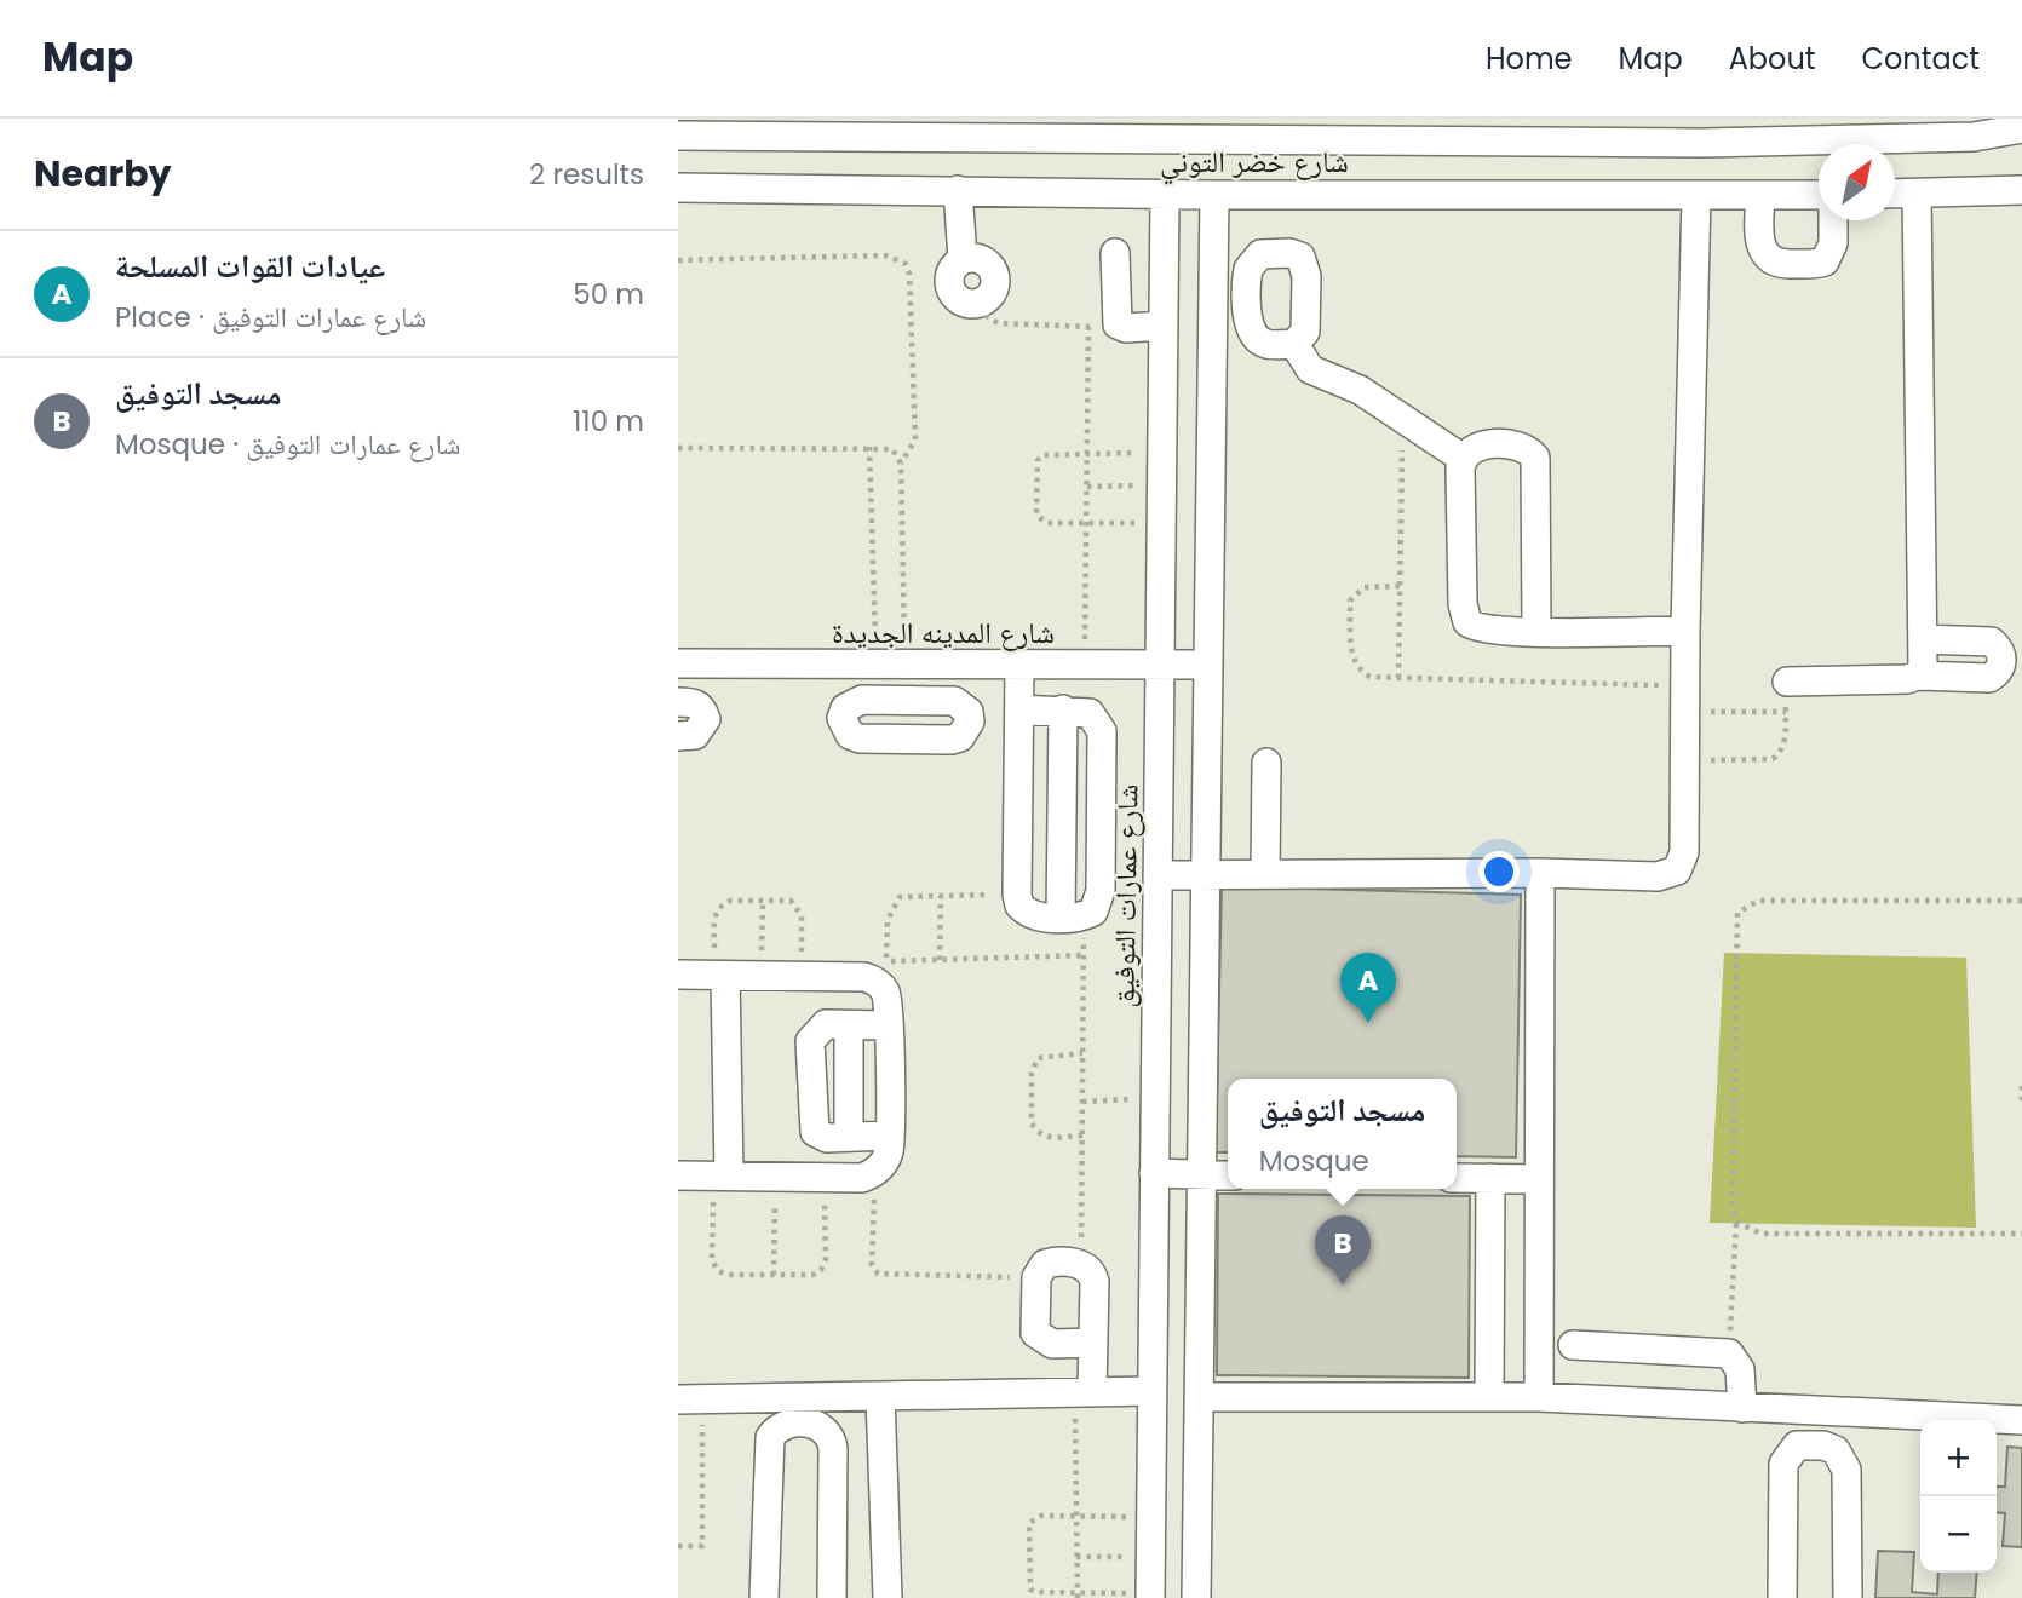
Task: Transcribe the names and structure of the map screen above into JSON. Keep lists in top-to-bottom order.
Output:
{
  "streets": {
    "street": ["شارع خضر التوني", "شارع المدينه الجديدة", "شارع عمارات التوفيق"]
  },
  "crossings": [
    ["شارع خضر التوني", "شارع عمارات التوفيق"],
    ["شارع المدينه الجديدة", "شارع عمارات التوفيق"]
  ],
  "north": "top right",
  "page": {
    "header": "Map",
    "nav": [
      "Home",
      "Map",
      "About",
      "Contact"
    ],
    "heading": ["Nearby", "2 results"],
    "list": [
      {
        "mark": "A",
        "name": "عيادات القوات المسلحة",
        "note": "Place · شارع عمارات التوفيق",
        "value": "50 m"
      },
      {
        "mark": "B",
        "name": "مسجد التوفيق",
        "note": "Mosque · شارع عمارات التوفيق",
        "value": "110 m"
      }
    ],
    "pins": ["A", "B"],
    "popup": ["مسجد التوفيق", "Mosque"],
    "map_buttons": ["+", "−"]
  }
}
